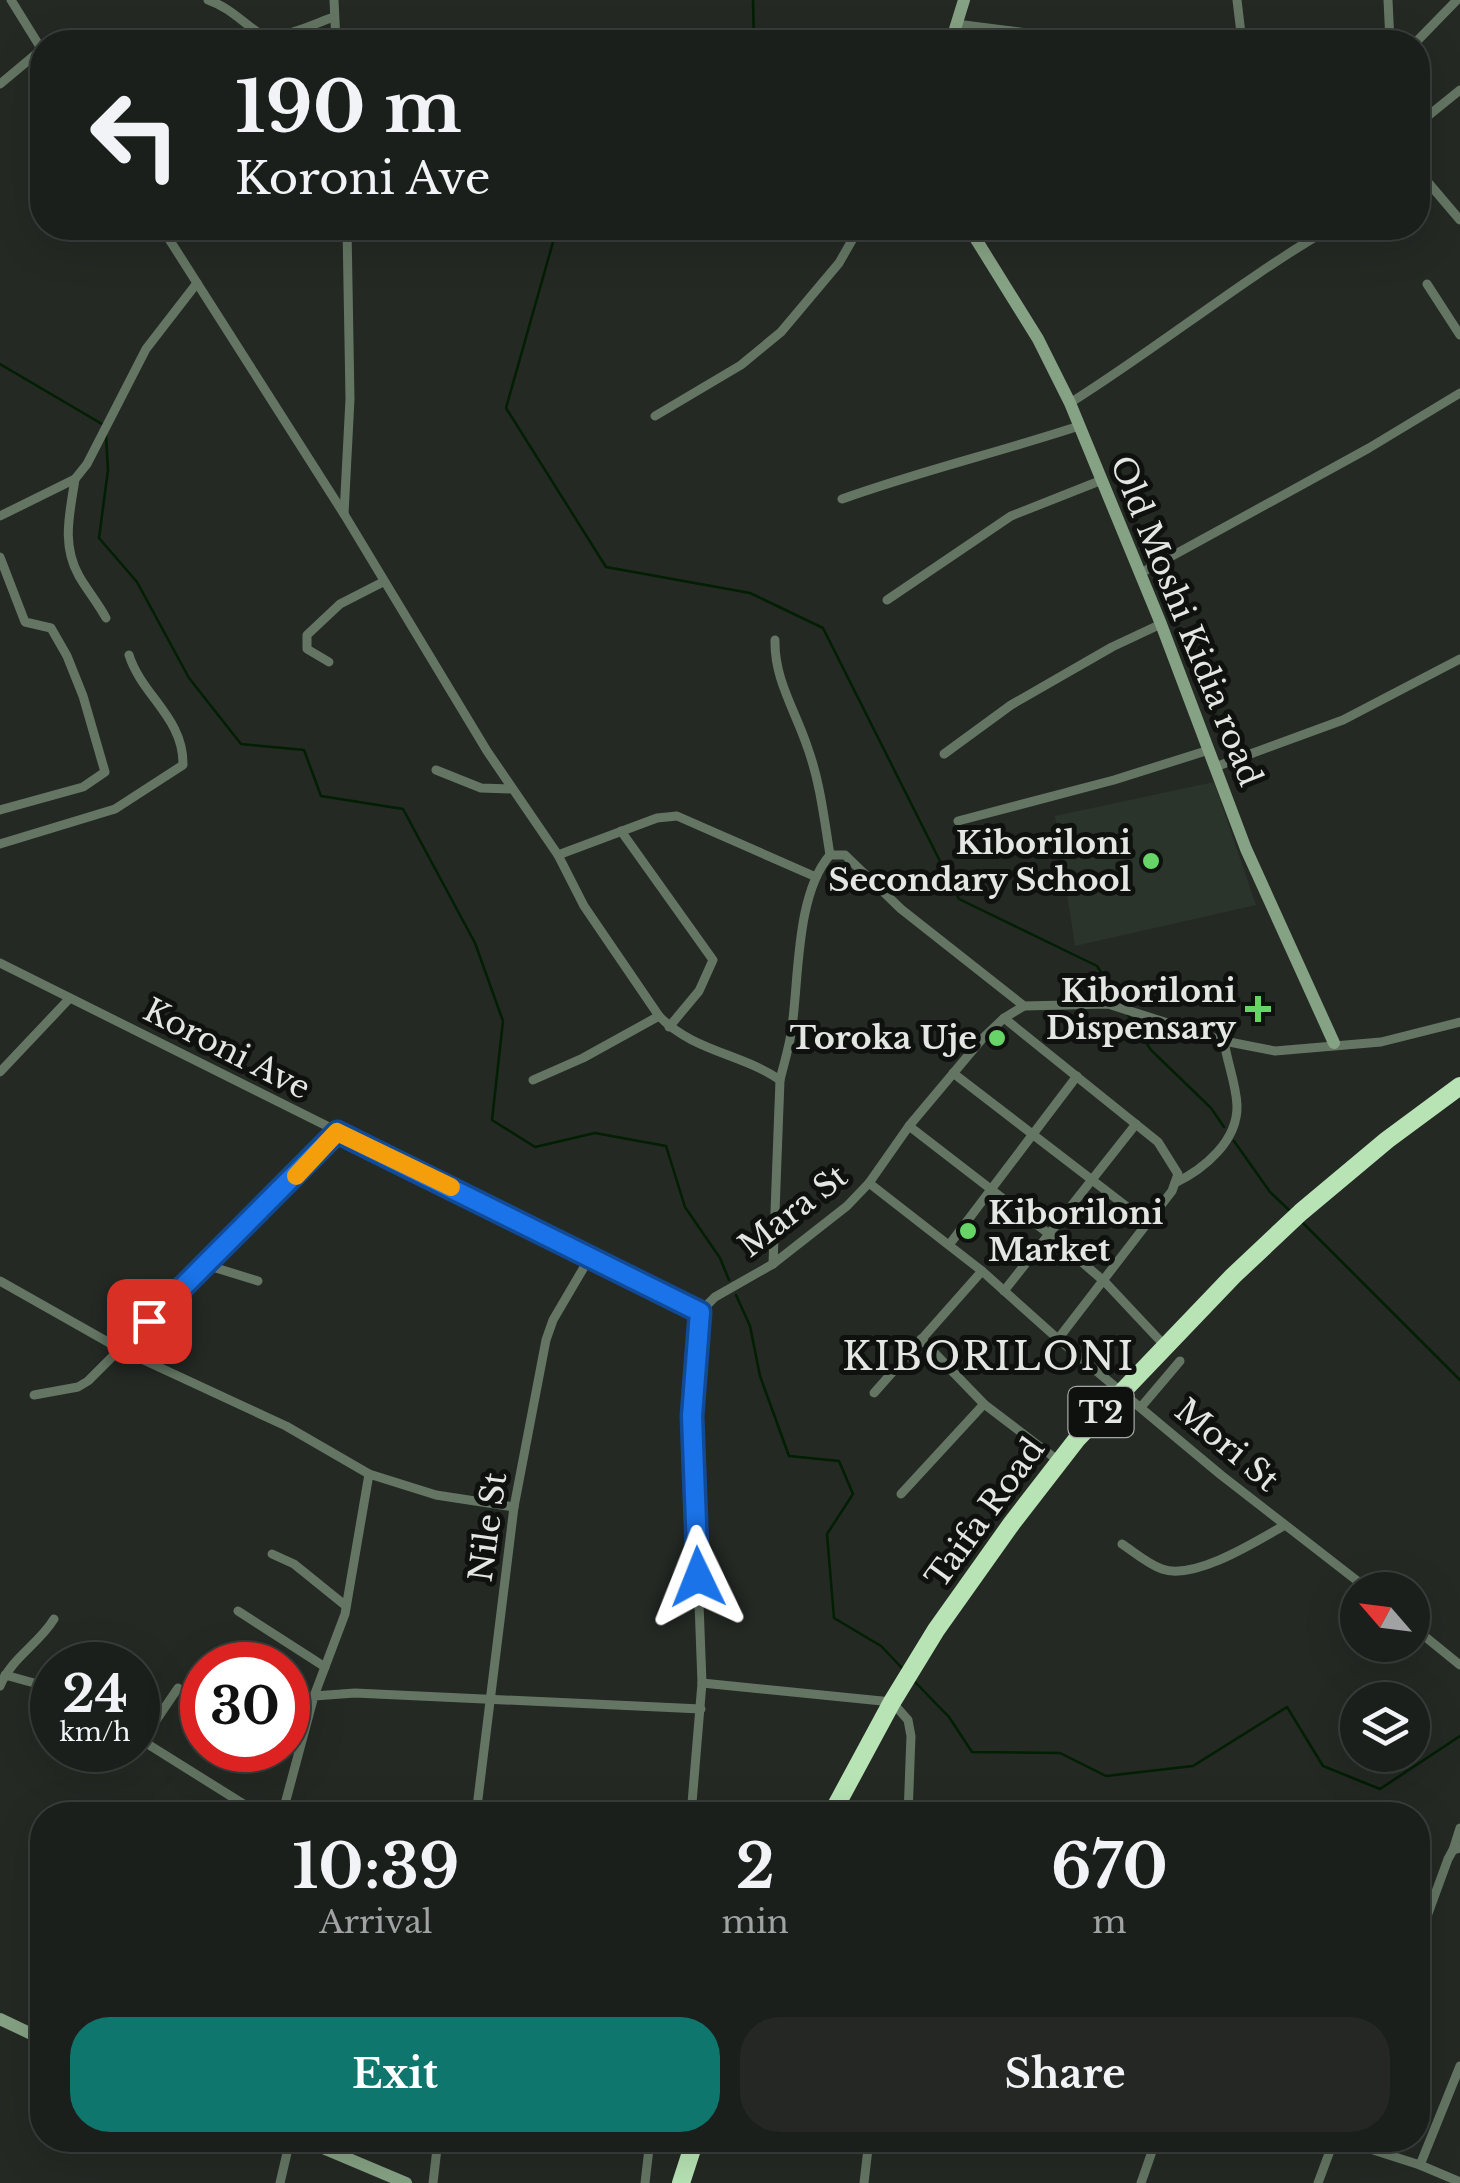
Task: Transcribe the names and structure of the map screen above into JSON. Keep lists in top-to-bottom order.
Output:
{
  "streets": {
    "highway": ["T2", "Taifa Road"],
    "street": [
      "Old Moshi Kidia road",
      "Koroni Ave",
      "Mara St",
      "Mori St",
      "Nile St"
    ]
  },
  "crossings": [
    ["Old Moshi Kidia road", "Mara St"],
    ["Koroni Ave", "Mara St"],
    ["Koroni Ave", "Nile St"],
    ["Mara St", "Mori St"],
    ["Mori St", "Taifa Road"]
  ],
  "districts": ["KIBORILONI"],
  "places": {
    "other": ["Kiboriloni Secondary School", "Toroka Uje", "Kiboriloni Market"],
    "health": ["Kiboriloni Dispensary"]
  },
  "north": "top left",
  "page": {
    "turn": ["190 m", "Koroni Ave"],
    "speed": "24 km/h",
    "limit": "30",
    "eta": [
      "10:39",
      "Arrival",
      "2",
      "min",
      "670",
      "m"
    ],
    "buttons": ["Exit", "Share"]
  }
}
